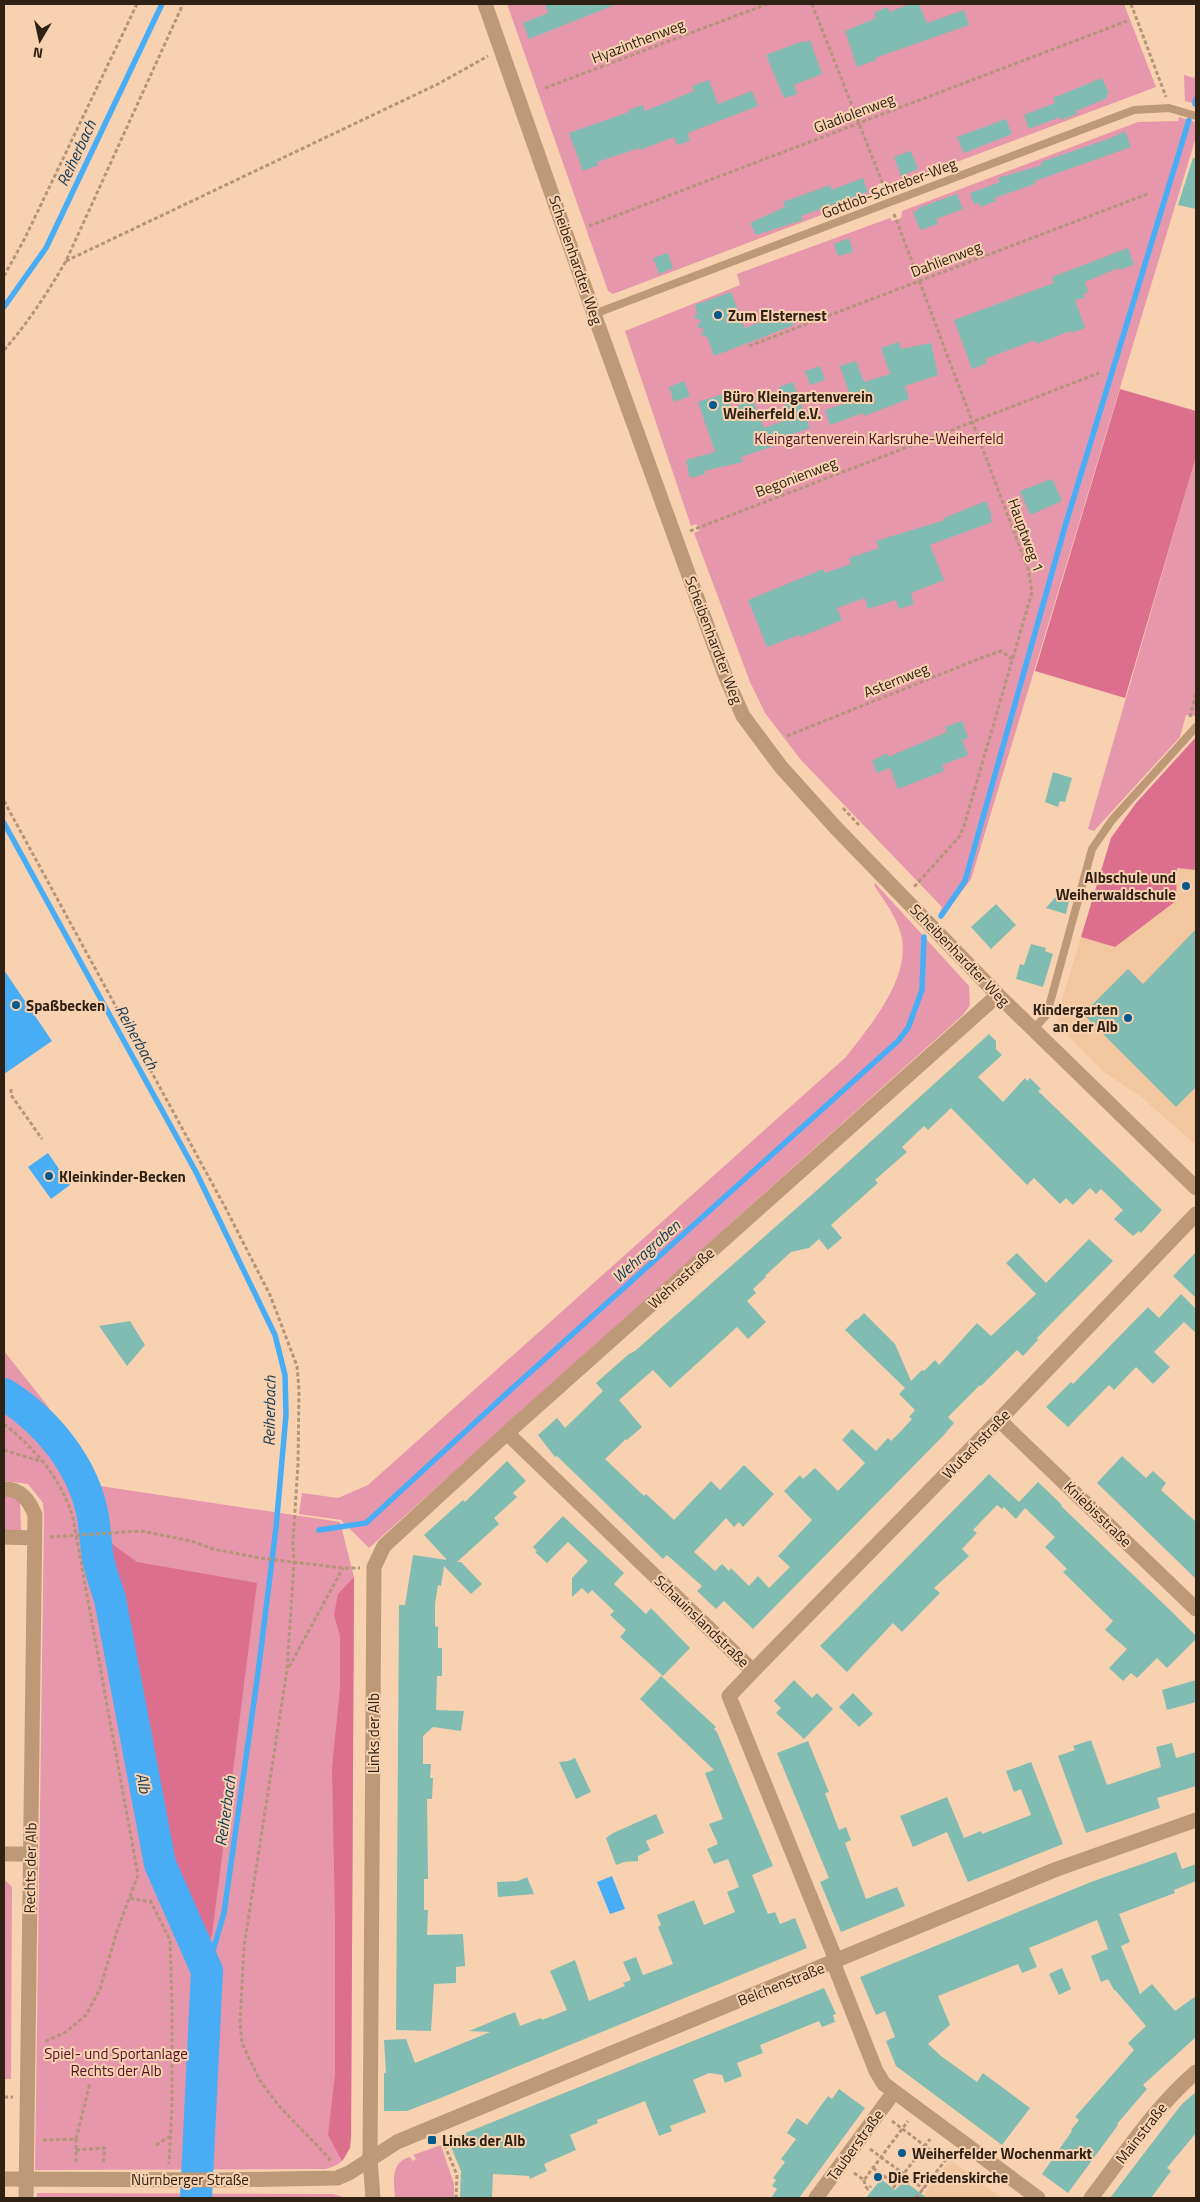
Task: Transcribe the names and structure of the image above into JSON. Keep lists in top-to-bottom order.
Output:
{
  "streets": {
    "street": [
      "Scheibenhardter Weg",
      "Wehrastraße",
      "Wutachstraße",
      "Kniebisstraße",
      "Schauinslandstraße",
      "Links der Alb",
      "Rechts der Alb",
      "Belchenstraße",
      "Mainstraße",
      "Tauberstraße",
      "Nürnberger Straße"
    ],
    "lane": ["Gottlob-Schreber-Weg"],
    "path": [
      "Hyazinthenweg",
      "Gladiolenweg",
      "Dahlienweg",
      "Begonienweg",
      "Hauptweg 1",
      "Asternweg"
    ]
  },
  "crossings": [
    ["Gottlob-Schreber-Weg", "Scheibenhardter Weg"],
    ["Dahlienweg", "Hauptweg 1"],
    ["Scheibenhardter Weg", "Wehrastraße"],
    ["Begonienweg", "Hauptweg 1"],
    ["Hauptweg 1", "Asternweg"],
    ["Wehrastraße", "Schauinslandstraße"],
    ["Wehrastraße", "Links der Alb"],
    ["Wutachstraße", "Kniebisstraße"],
    ["Wutachstraße", "Schauinslandstraße"],
    ["Schauinslandstraße", "Belchenstraße"],
    ["Schauinslandstraße", "Tauberstraße"],
    ["Links der Alb", "Belchenstraße"],
    ["Links der Alb", "Nürnberger Straße"],
    ["Rechts der Alb", "Nürnberger Straße"],
    ["Belchenstraße", "Nürnberger Straße"]
  ],
  "water": ["Reiherbach", "Wehragraben", "Alb"],
  "parks": ["Kleingartenverein Karlsruhe-Weiherfeld", "Spiel- und Sportanlage Rechts der Alb"],
  "places": {
    "other": [
      "Zum Elsternest",
      "Büro Kleingartenverein Weiherfeld e.V.",
      "Albschule und Weiherwaldschule",
      "Spaßbecken",
      "Kindergarten an der Alb",
      "Kleinkinder-Becken",
      "Weiherfelder Wochenmarkt",
      "Die Friedenskirche"
    ],
    "transit": ["Links der Alb"]
  },
  "north": "bottom"
}
